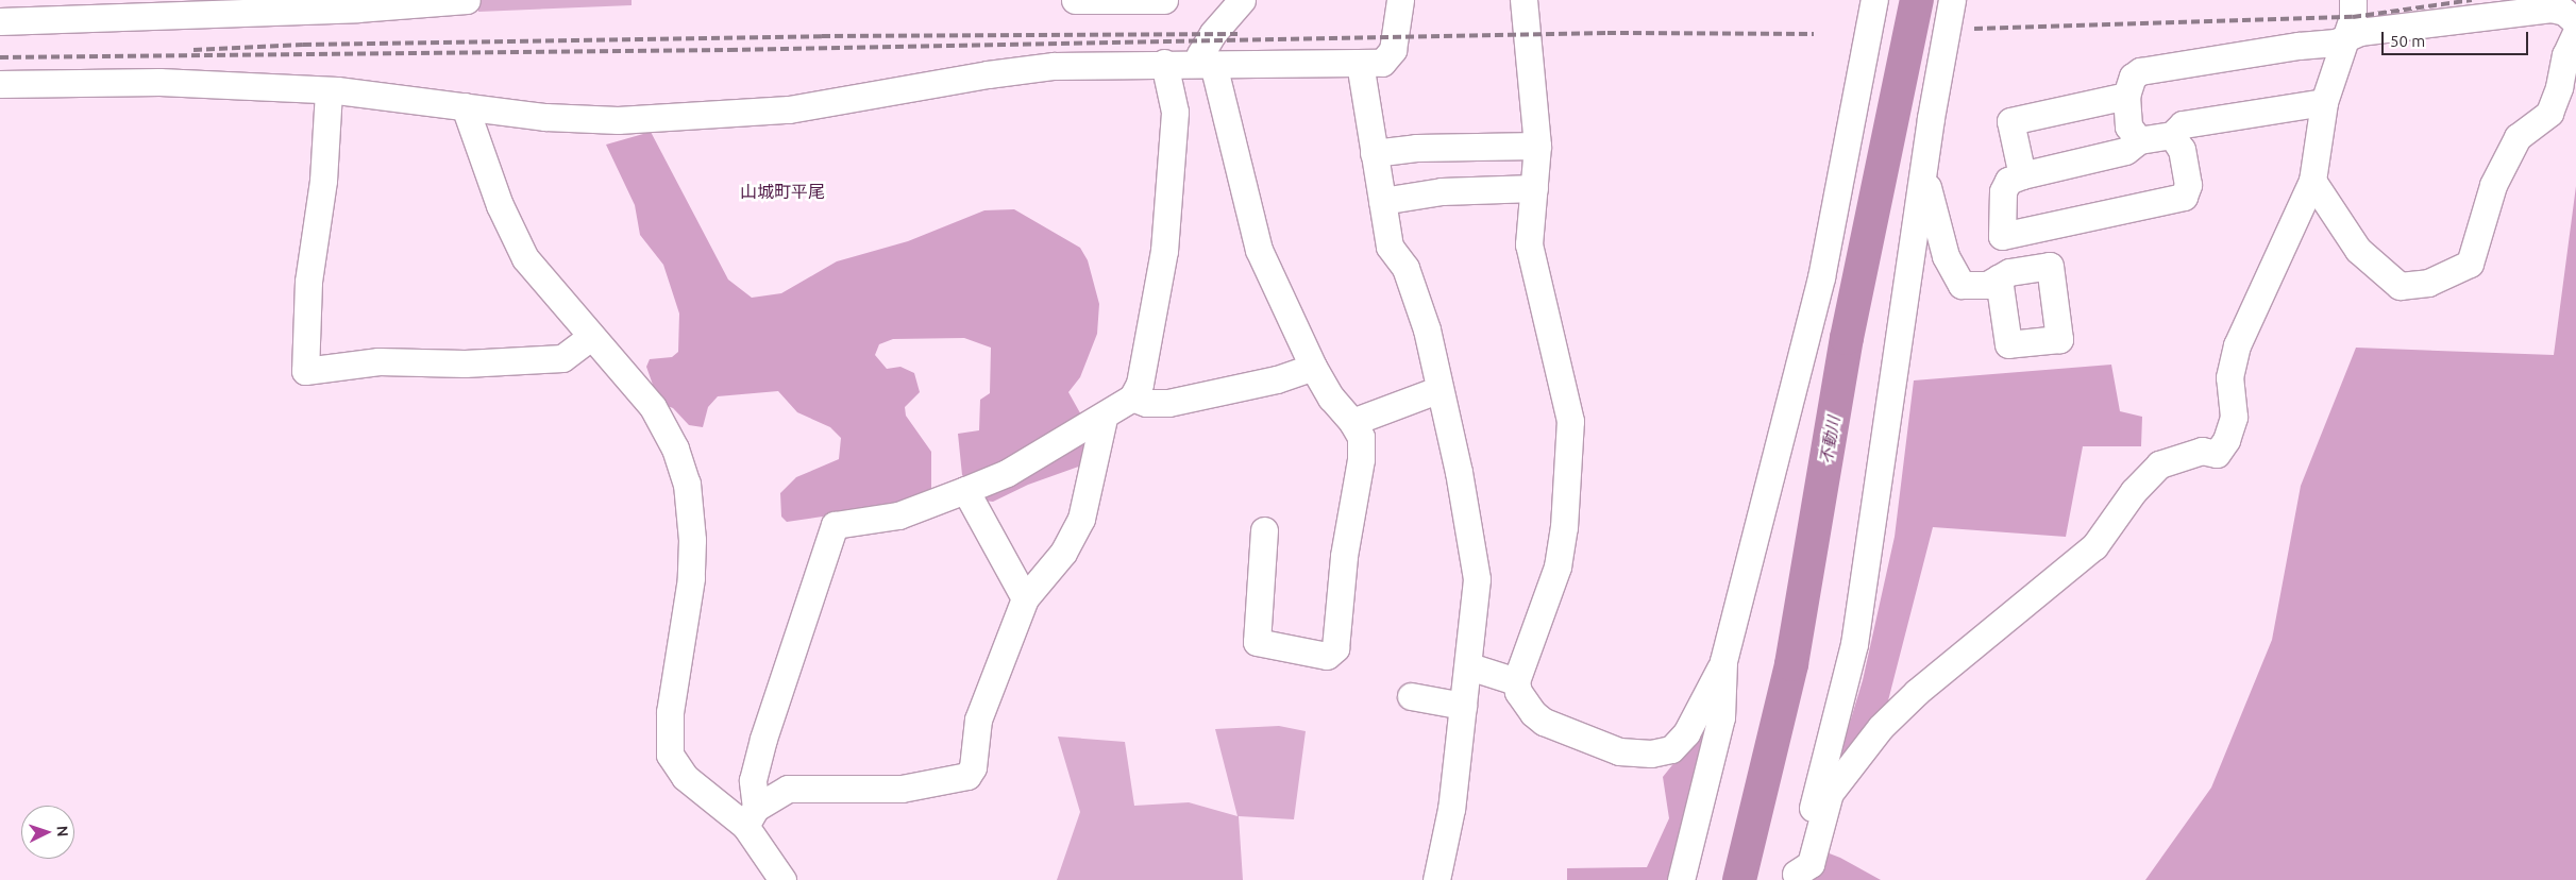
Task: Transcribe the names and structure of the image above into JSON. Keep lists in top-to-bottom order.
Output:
{
  "districts": ["山城町平尾"],
  "water": ["不動川"],
  "scale_bar": "50 m",
  "north": "right"
}
